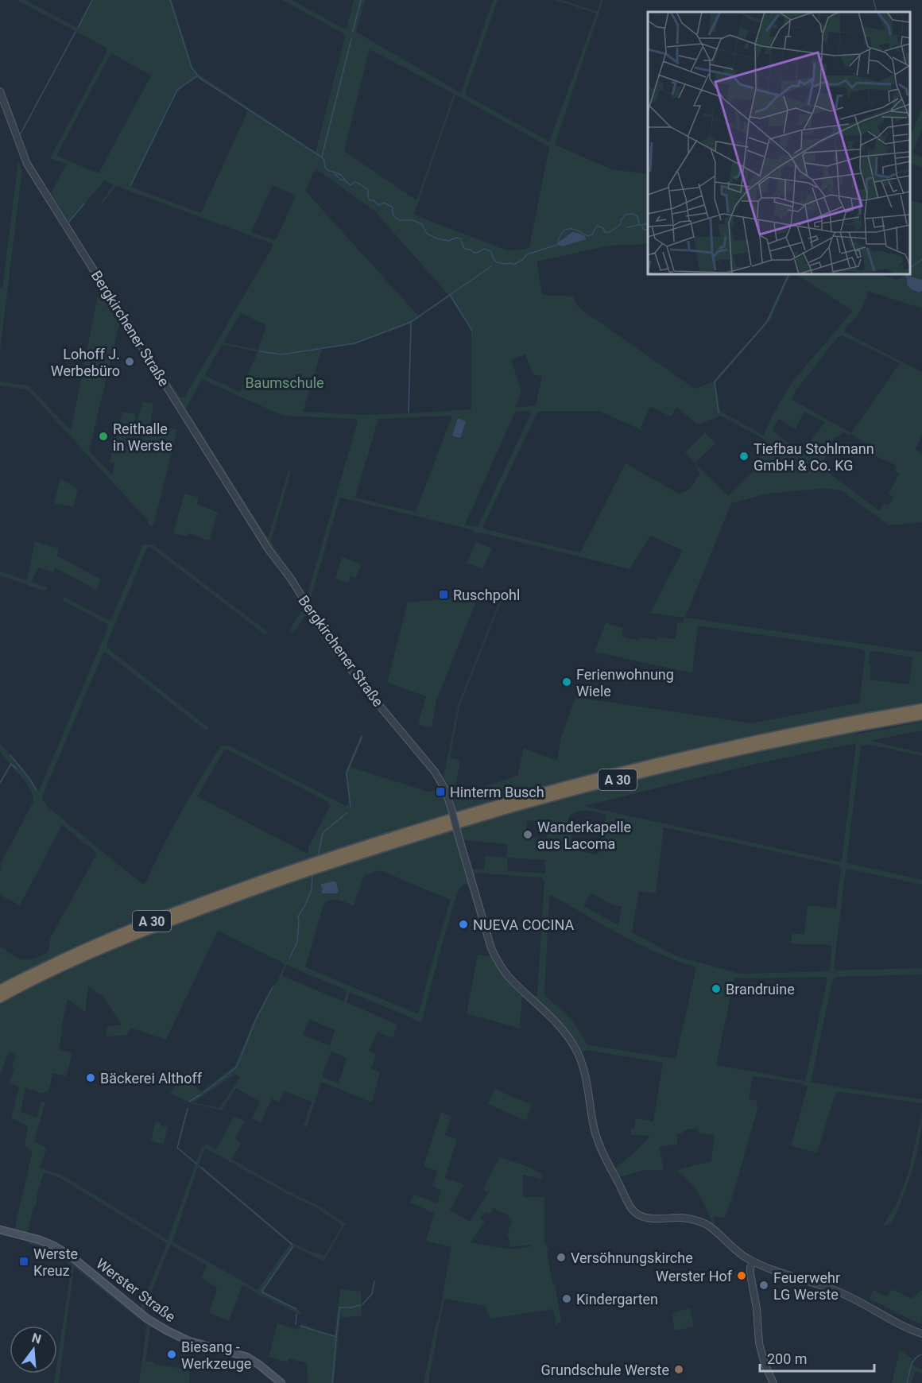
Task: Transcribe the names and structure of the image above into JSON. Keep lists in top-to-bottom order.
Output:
{
  "streets": {
    "highway": ["A 30"],
    "main road": ["Werster Straße"],
    "street": ["Bergkirchener Straße"]
  },
  "parks": ["Baumschule"],
  "places": {
    "other": [
      "Lohoff J. Werbebüro",
      "Reithalle in Werste",
      "Tiefbau Stohlmann GmbH & Co. KG",
      "Ferienwohnung Wiele",
      "Wanderkapelle aus Lacoma",
      "NUEVA COCINA",
      "Brandruine",
      "Bäckerei Althoff",
      "Versöhnungskirche",
      "Werster Hof",
      "Feuerwehr LG Werste",
      "Kindergarten",
      "Biesang - Werkzeuge",
      "Grundschule Werste"
    ],
    "transit": ["Ruschpohl", "Hinterm Busch", "Werste Kreuz"]
  },
  "scale_bar": "200 m",
  "north": "top"
}
